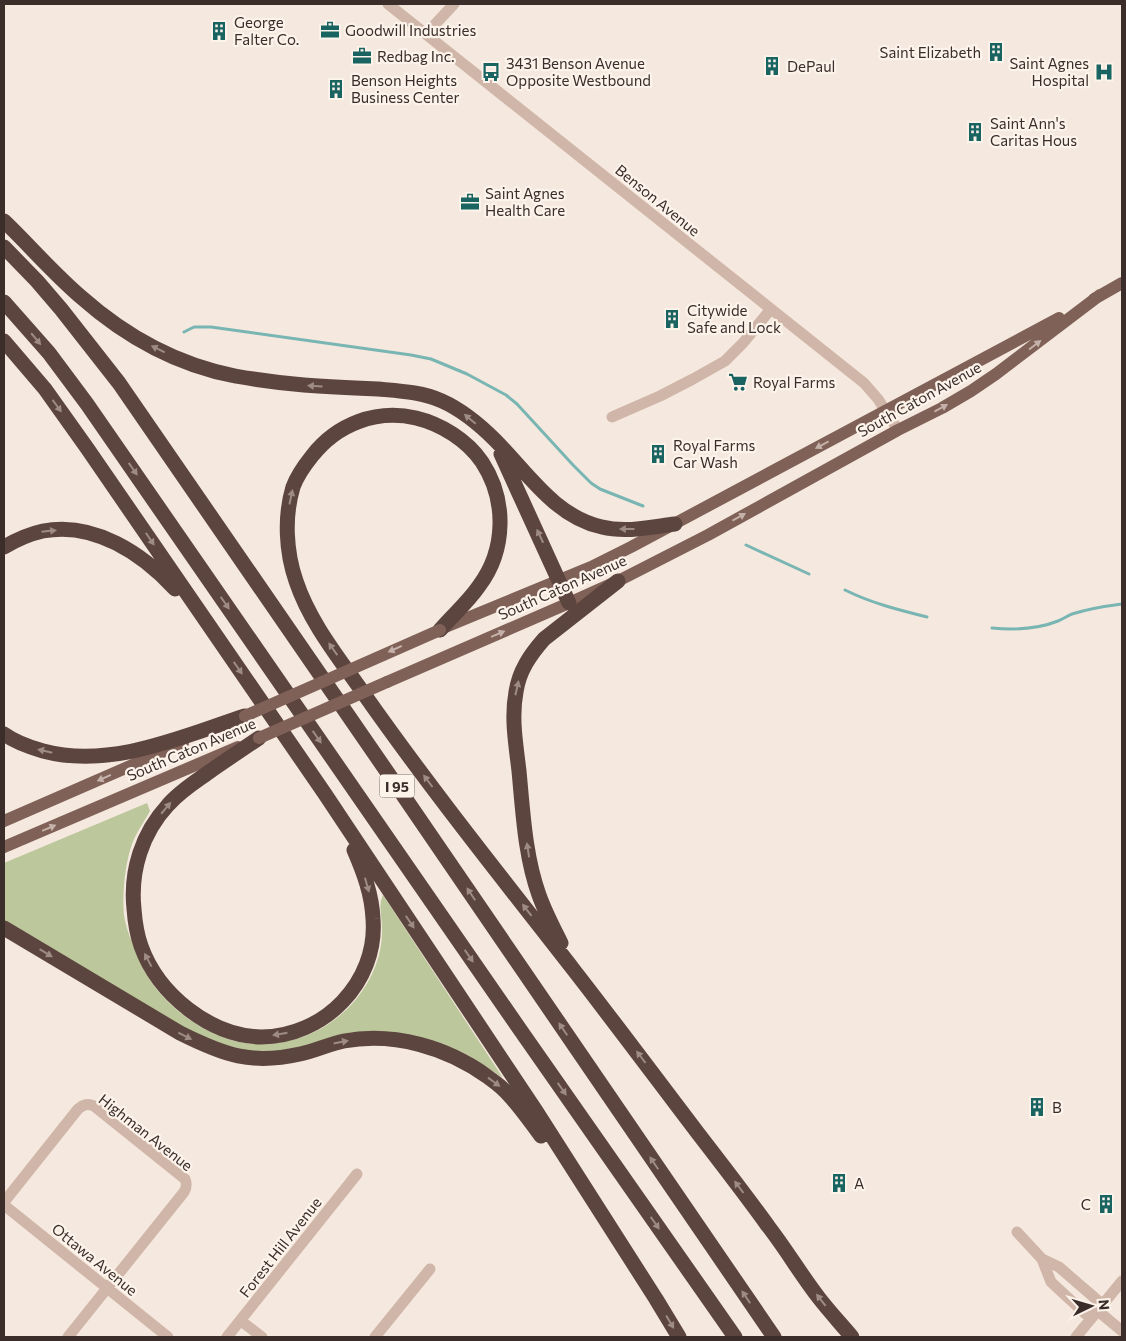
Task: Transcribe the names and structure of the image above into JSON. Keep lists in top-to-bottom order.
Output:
{
  "streets": {
    "highway": ["I 95"],
    "main road": ["South Caton Avenue"],
    "street": [
      "Benson Avenue",
      "Highman Avenue",
      "Forest Hill Avenue",
      "Ottawa Avenue"
    ]
  },
  "crossings": [
    ["Benson Avenue", "South Caton Avenue"],
    ["Highman Avenue", "Ottawa Avenue"]
  ],
  "places": {
    "office": ["Goodwill Industries", "Redbag Inc.", "Saint Agnes Health Care"],
    "building": [
      "George Falter Co.",
      "Saint Elizabeth",
      "DePaul",
      "Benson Heights Business Center",
      "Saint Ann's Caritas Hous",
      "Citywide Safe and Lock",
      "Royal Farms Car Wash",
      "B",
      "A",
      "C"
    ],
    "bus stop": ["3431 Benson Avenue Opposite Westbound"],
    "hospital": ["Saint Agnes Hospital"],
    "supermarket": ["Royal Farms"]
  },
  "north": "right"
}
